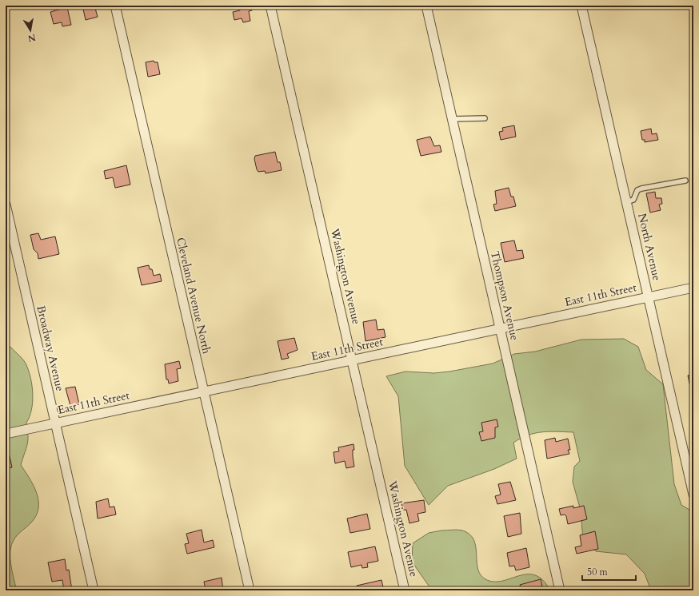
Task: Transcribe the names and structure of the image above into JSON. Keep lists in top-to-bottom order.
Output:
{
  "streets": {
    "street": [
      "North Avenue",
      "Washington Avenue",
      "East 11th Street",
      "Cleveland Avenue North",
      "Thompson Avenue",
      "Broadway Avenue"
    ]
  },
  "crossings": [
    ["North Avenue", "East 11th Street"],
    ["Washington Avenue", "East 11th Street"],
    ["East 11th Street", "Cleveland Avenue North"],
    ["East 11th Street", "Thompson Avenue"],
    ["East 11th Street", "Broadway Avenue"]
  ],
  "scale_bar": "50 m",
  "north": "bottom"
}
